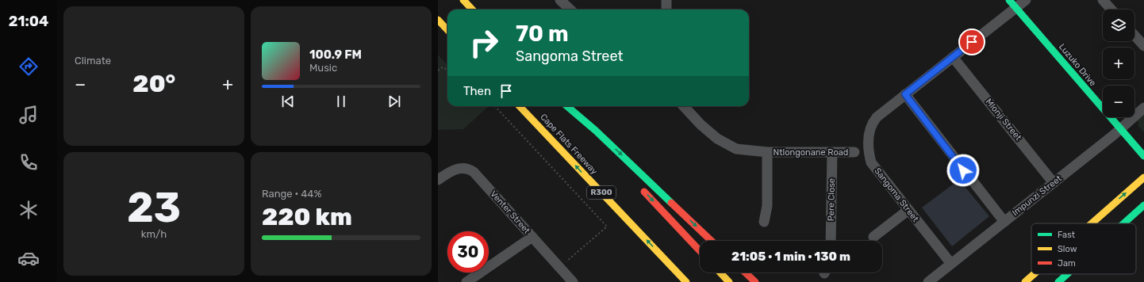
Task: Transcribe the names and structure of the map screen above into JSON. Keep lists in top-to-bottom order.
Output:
{
  "streets": {
    "main road": ["Luzuko Drive", "Cape Flats Freeway", "R300"],
    "street": [
      "Mlonji Street",
      "Ntlongonane Road",
      "Sangoma Street",
      "Impunzi Street",
      "Pere Close",
      "Venter Street"
    ]
  },
  "crossings": [
    ["Luzuko Drive", "Sangoma Street"],
    ["Luzuko Drive", "Impunzi Street"],
    ["Mlonji Street", "Sangoma Street"],
    ["Mlonji Street", "Impunzi Street"],
    ["Ntlongonane Road", "Pere Close"],
    ["Sangoma Street", "Impunzi Street"]
  ],
  "legend": ["Fast", "Slow", "Jam"],
  "page": {
    "tabs": "21:04",
    "tile": [
      "Climate",
      ["23", "km/h"],
      ["Range · 44%", "220 km"]
    ],
    "map_buttons": ["+", "−"],
    "turn": ["70 m", "Sangoma Street"],
    "song": ["100.9 FM", "Music"],
    "heat": ["−", "20°", "+"],
    "then": "Then",
    "limit": "30",
    "trip": "21:05 · 1 min · 130 m"
  }
}
